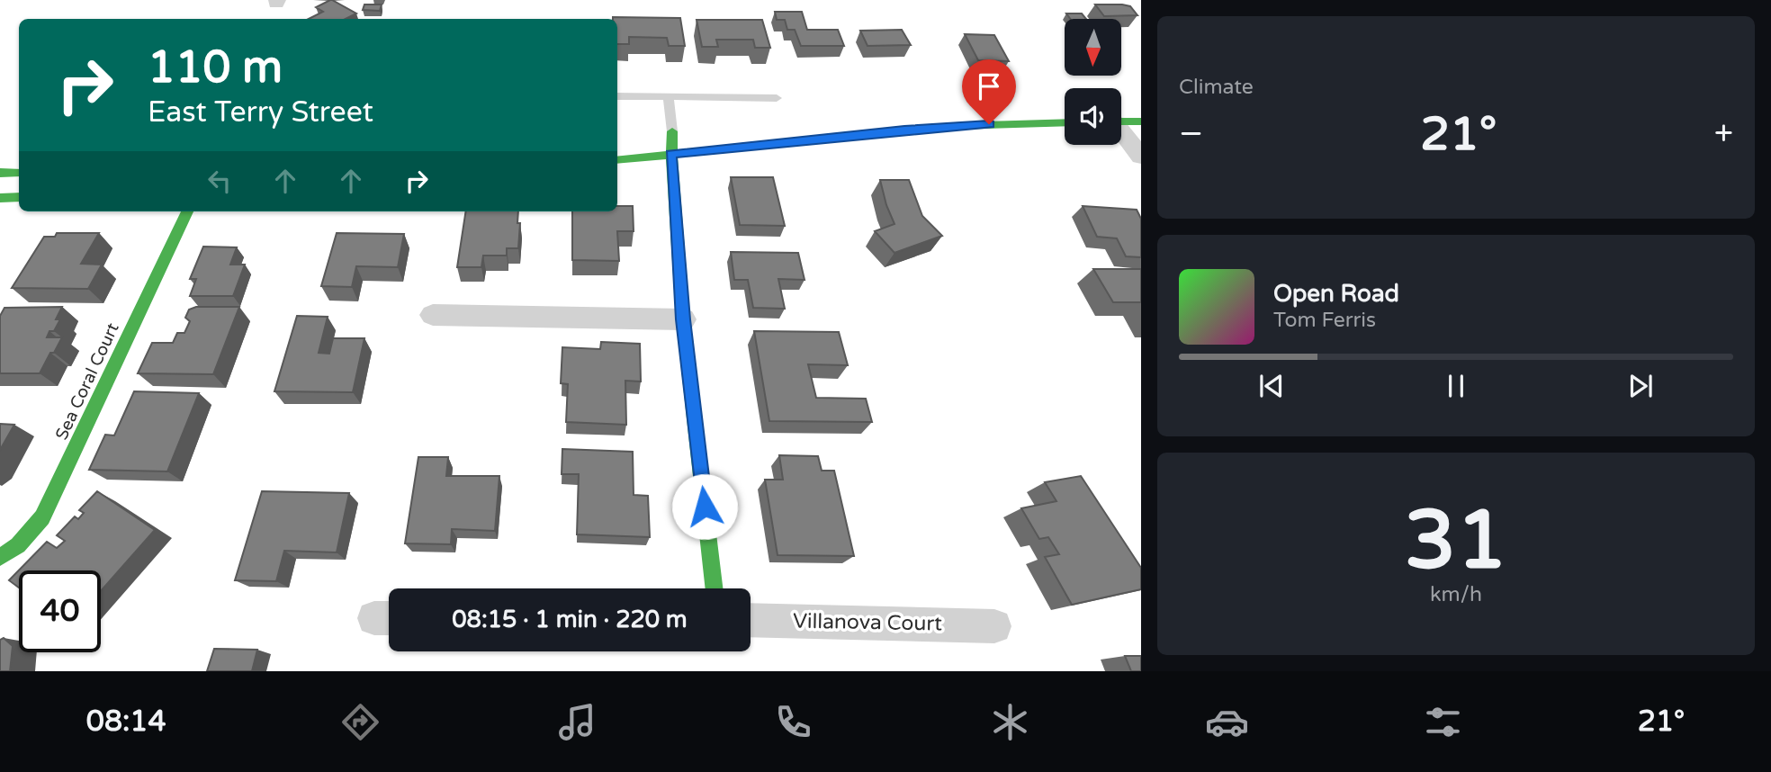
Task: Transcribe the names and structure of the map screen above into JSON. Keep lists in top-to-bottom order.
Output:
{
  "streets": {
    "street": ["Sea Coral Court", "Villanova Court"]
  },
  "north": "bottom",
  "page": {
    "tile": [
      "Climate",
      ["31", "km/h"]
    ],
    "turn": ["110 m", "East Terry Street"],
    "heat": ["−", "21°", "+"],
    "song": ["Open Road", "Tom Ferris"],
    "limit": "40",
    "trip": "08:15 · 1 min · 220 m",
    "tabs": ["08:14", "21°"]
  }
}
